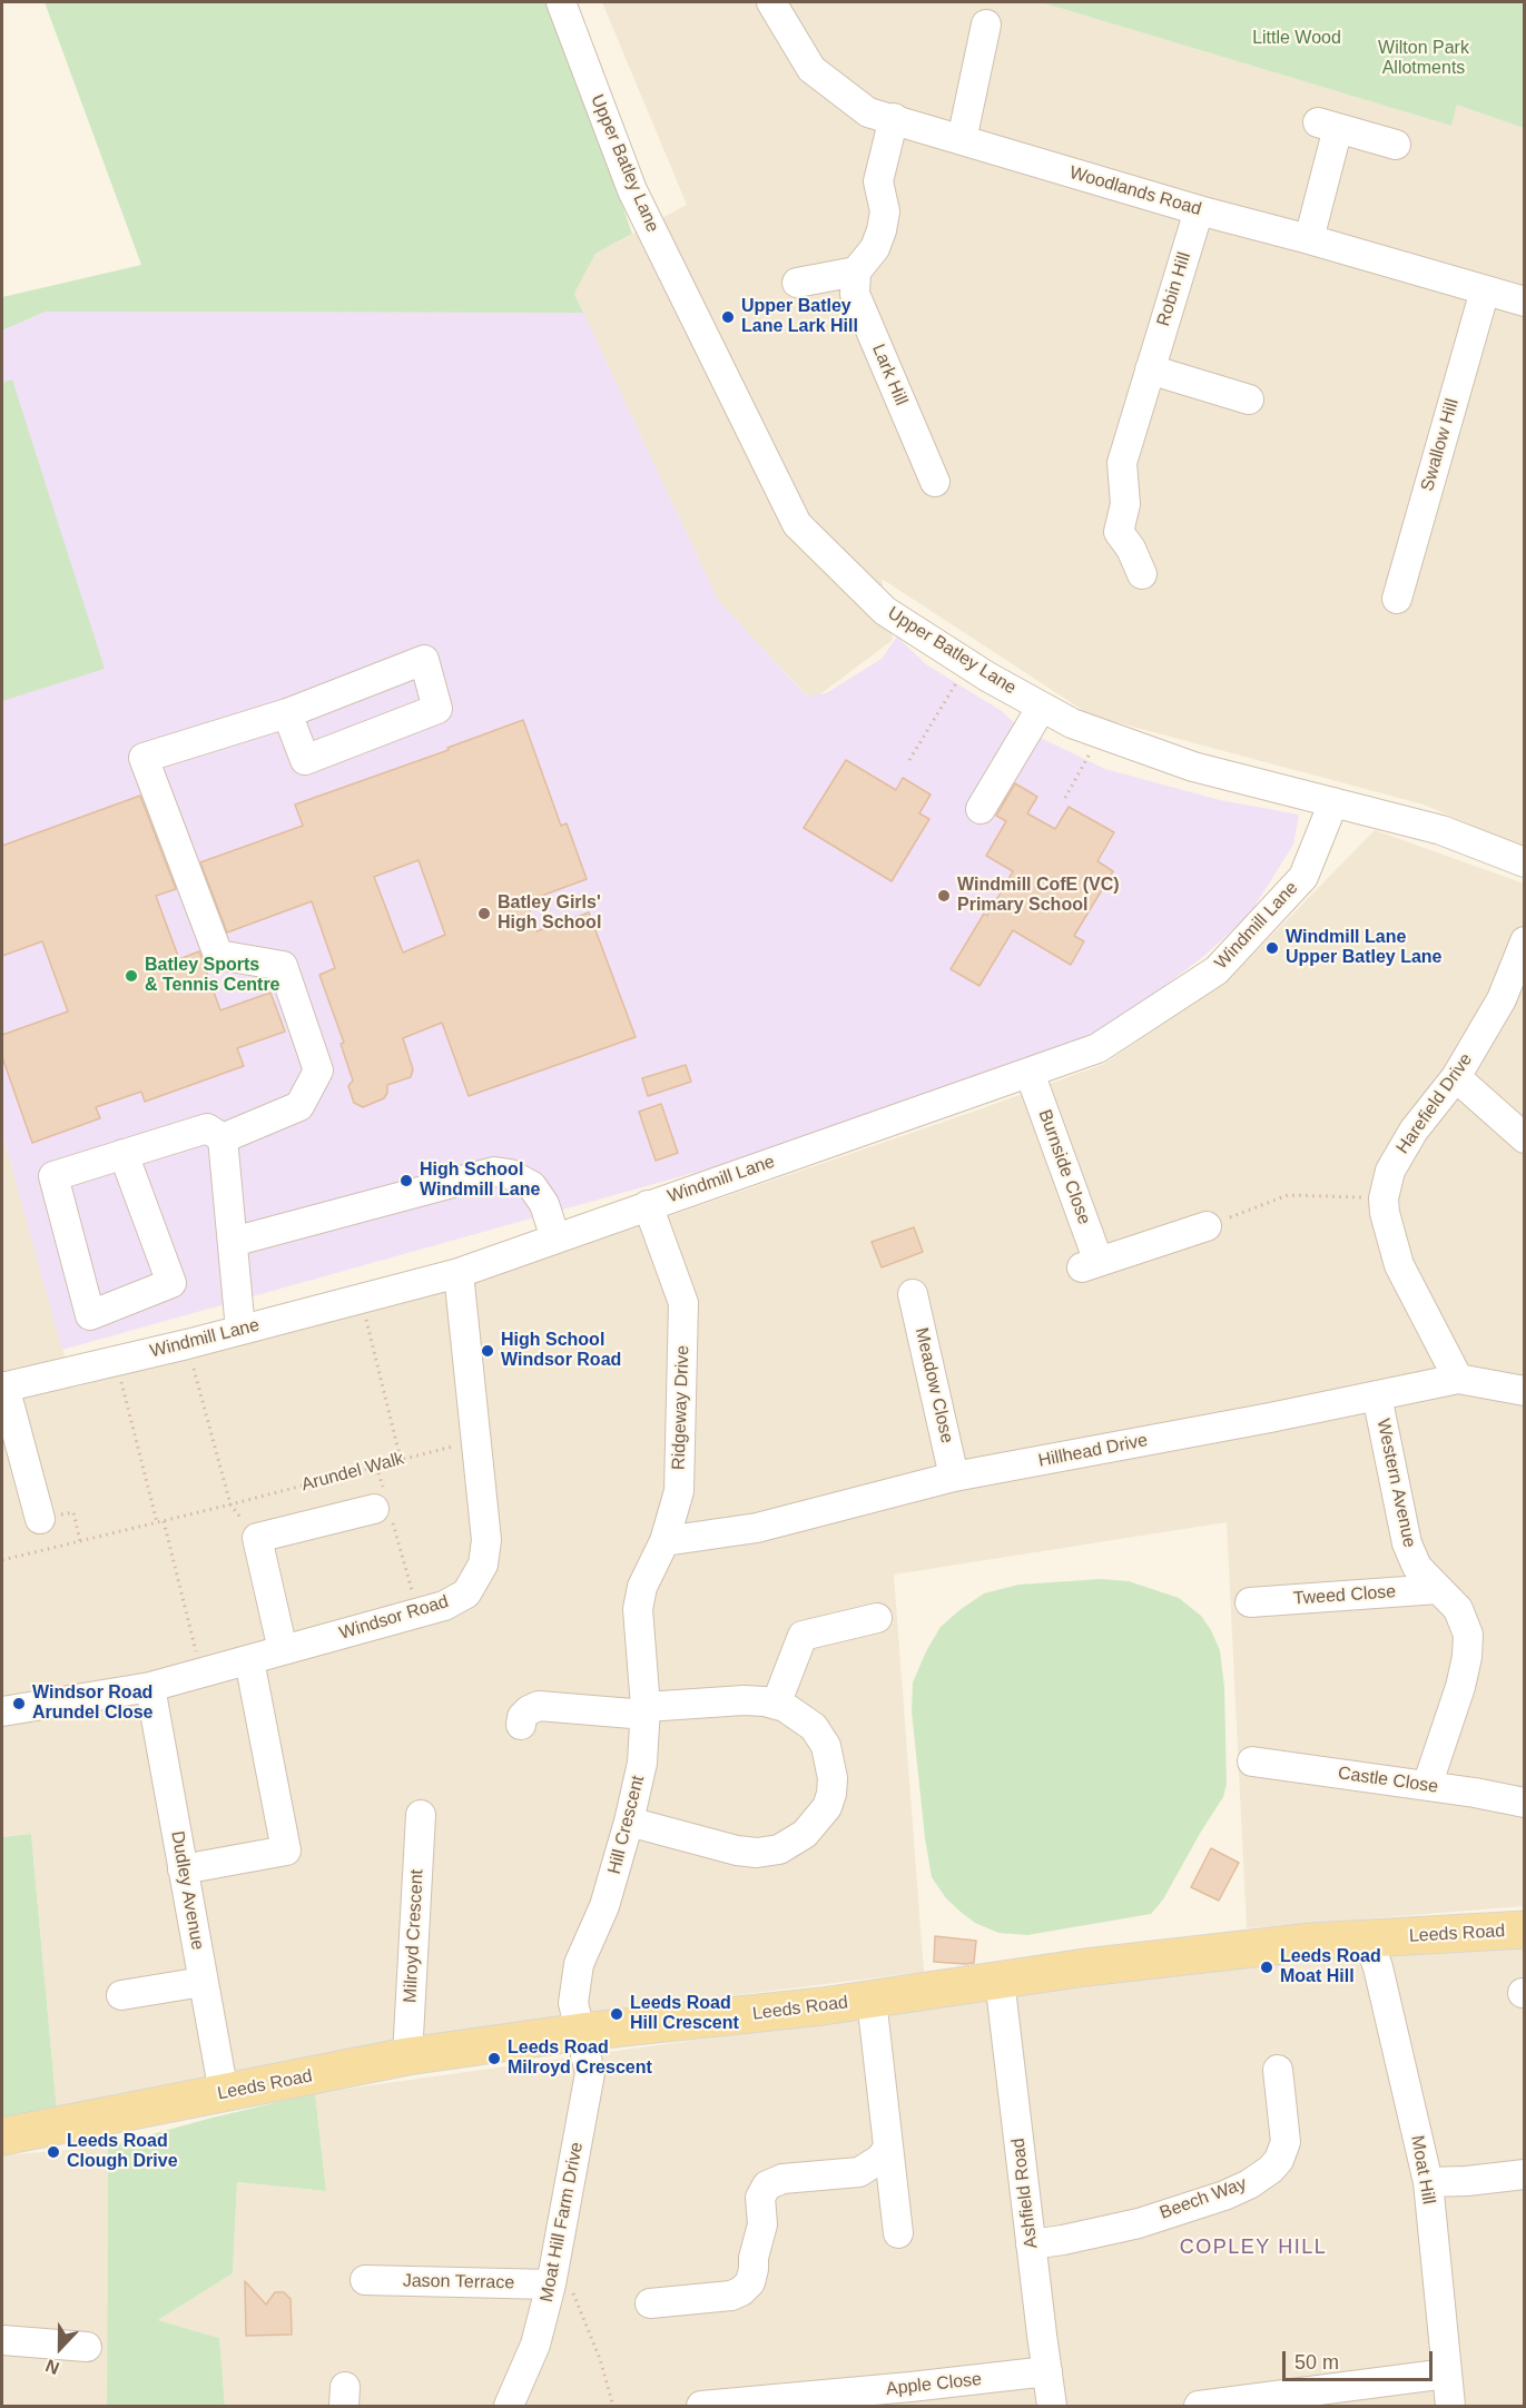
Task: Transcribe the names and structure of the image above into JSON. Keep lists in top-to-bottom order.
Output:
{
  "streets": {
    "main road": ["Leeds Road"],
    "street": [
      "Upper Batley Lane",
      "Woodlands Road",
      "Robin Hill",
      "Lark Hill",
      "Swallow Hill",
      "Windmill Lane",
      "Harefield Drive",
      "Burnside Close",
      "Meadow Close",
      "Ridgeway Drive",
      "Hillhead Drive",
      "Western Avenue",
      "Tweed Close",
      "Windsor Road",
      "Castle Close",
      "Hill Crescent",
      "Dudley Avenue",
      "Milroyd Crescent",
      "Moat Hill",
      "Ashfield Road",
      "Beech Way",
      "Moat Hill Farm Drive",
      "Jason Terrace",
      "Apple Close"
    ],
    "path": ["Arundel Walk"]
  },
  "crossings": [
    ["Upper Batley Lane", "Windmill Lane"],
    ["Woodlands Road", "Robin Hill"],
    ["Woodlands Road", "Swallow Hill"],
    ["Windmill Lane", "Burnside Close"],
    ["Windmill Lane", "Ridgeway Drive"],
    ["Windmill Lane", "Windsor Road"],
    ["Harefield Drive", "Hillhead Drive"],
    ["Meadow Close", "Hillhead Drive"],
    ["Ridgeway Drive", "Hillhead Drive"],
    ["Ridgeway Drive", "Hill Crescent"],
    ["Hillhead Drive", "Western Avenue"],
    ["Arundel Walk", "Windsor Road"],
    ["Western Avenue", "Tweed Close"],
    ["Western Avenue", "Castle Close"],
    ["Windsor Road", "Dudley Avenue"],
    ["Hill Crescent", "Leeds Road"],
    ["Hill Crescent", "Moat Hill Farm Drive"],
    ["Dudley Avenue", "Leeds Road"],
    ["Leeds Road", "Milroyd Crescent"],
    ["Leeds Road", "Moat Hill"],
    ["Leeds Road", "Ashfield Road"],
    ["Leeds Road", "Moat Hill Farm Drive"],
    ["Ashfield Road", "Beech Way"],
    ["Ashfield Road", "Apple Close"],
    ["Moat Hill Farm Drive", "Jason Terrace"]
  ],
  "districts": ["COPLEY HILL"],
  "parks": ["Little Wood", "Wilton Park Allotments"],
  "places": [
    "Upper Batley Lane Lark Hill",
    "Windmill CofE (VC) Primary School",
    "Batley Girls' High School",
    "Windmill Lane Upper Batley Lane",
    "Batley Sports & Tennis Centre",
    "High School Windmill Lane",
    "High School Windsor Road",
    "Windsor Road Arundel Close",
    "Leeds Road Moat Hill",
    "Leeds Road Hill Crescent",
    "Leeds Road Milroyd Crescent",
    "Leeds Road Clough Drive"
  ],
  "scale_bar": "50 m",
  "north": "bottom"
}
